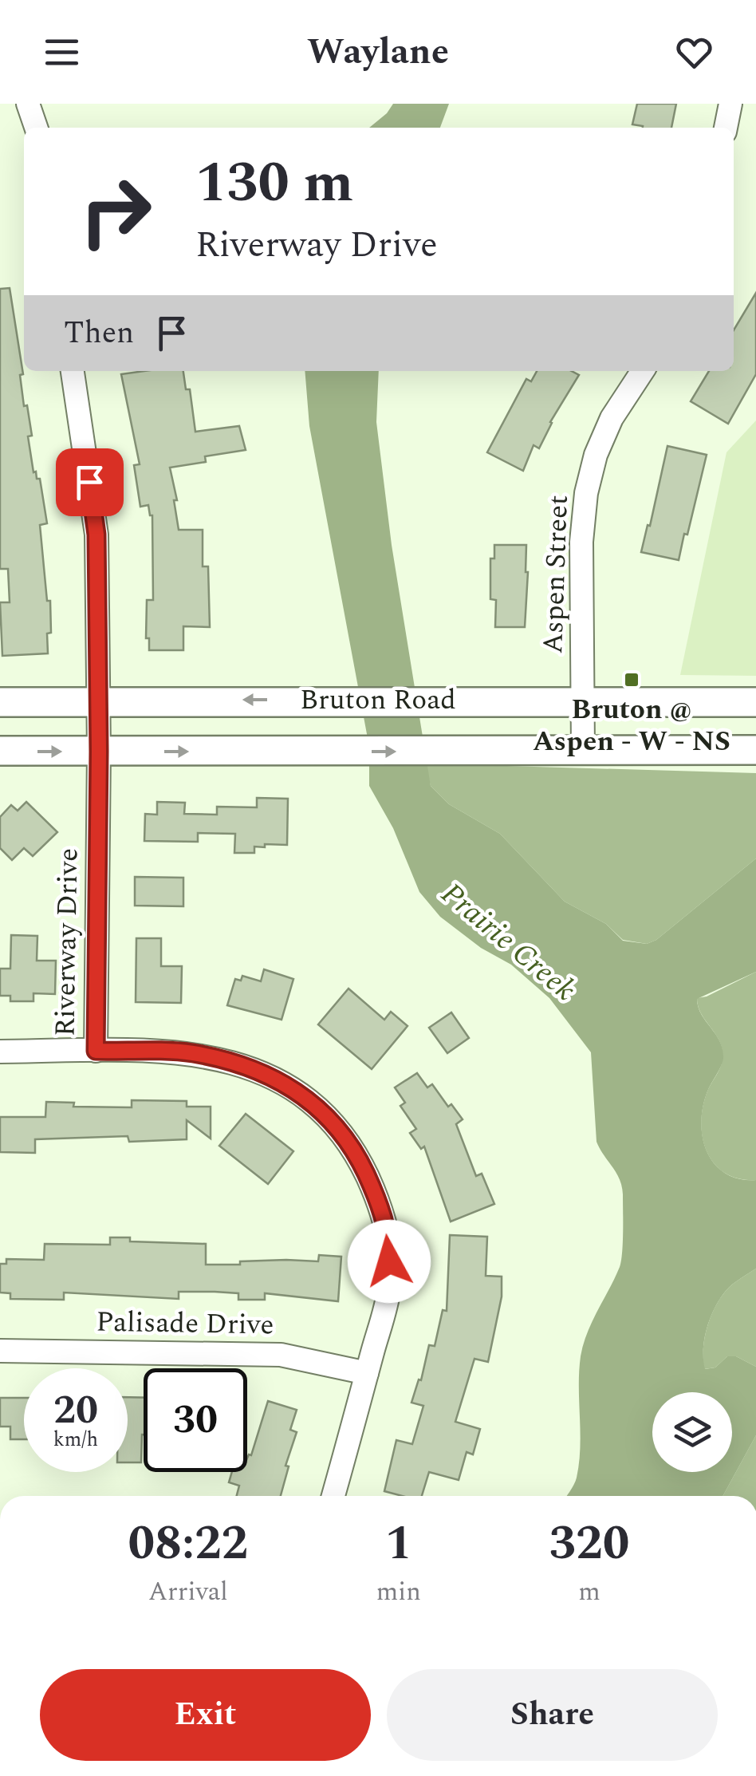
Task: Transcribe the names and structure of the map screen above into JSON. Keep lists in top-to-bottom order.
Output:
{
  "streets": {
    "main road": ["Bruton Road"],
    "street": ["Aspen Street", "Riverway Drive", "Palisade Drive"]
  },
  "crossings": [
    ["Aspen Street", "Bruton Road"],
    ["Bruton Road", "Riverway Drive"],
    ["Riverway Drive", "Palisade Drive"]
  ],
  "water": ["Prairie Creek"],
  "places": {
    "transit": ["Bruton @ Aspen - W - NS"]
  },
  "page": {
    "header": "Waylane",
    "turn": ["130 m", "Riverway Drive"],
    "then": "Then",
    "speed": "20 km/h",
    "limit": "30",
    "eta": [
      "08:22",
      "Arrival",
      "1",
      "min",
      "320",
      "m"
    ],
    "buttons": ["Exit", "Share"]
  }
}
